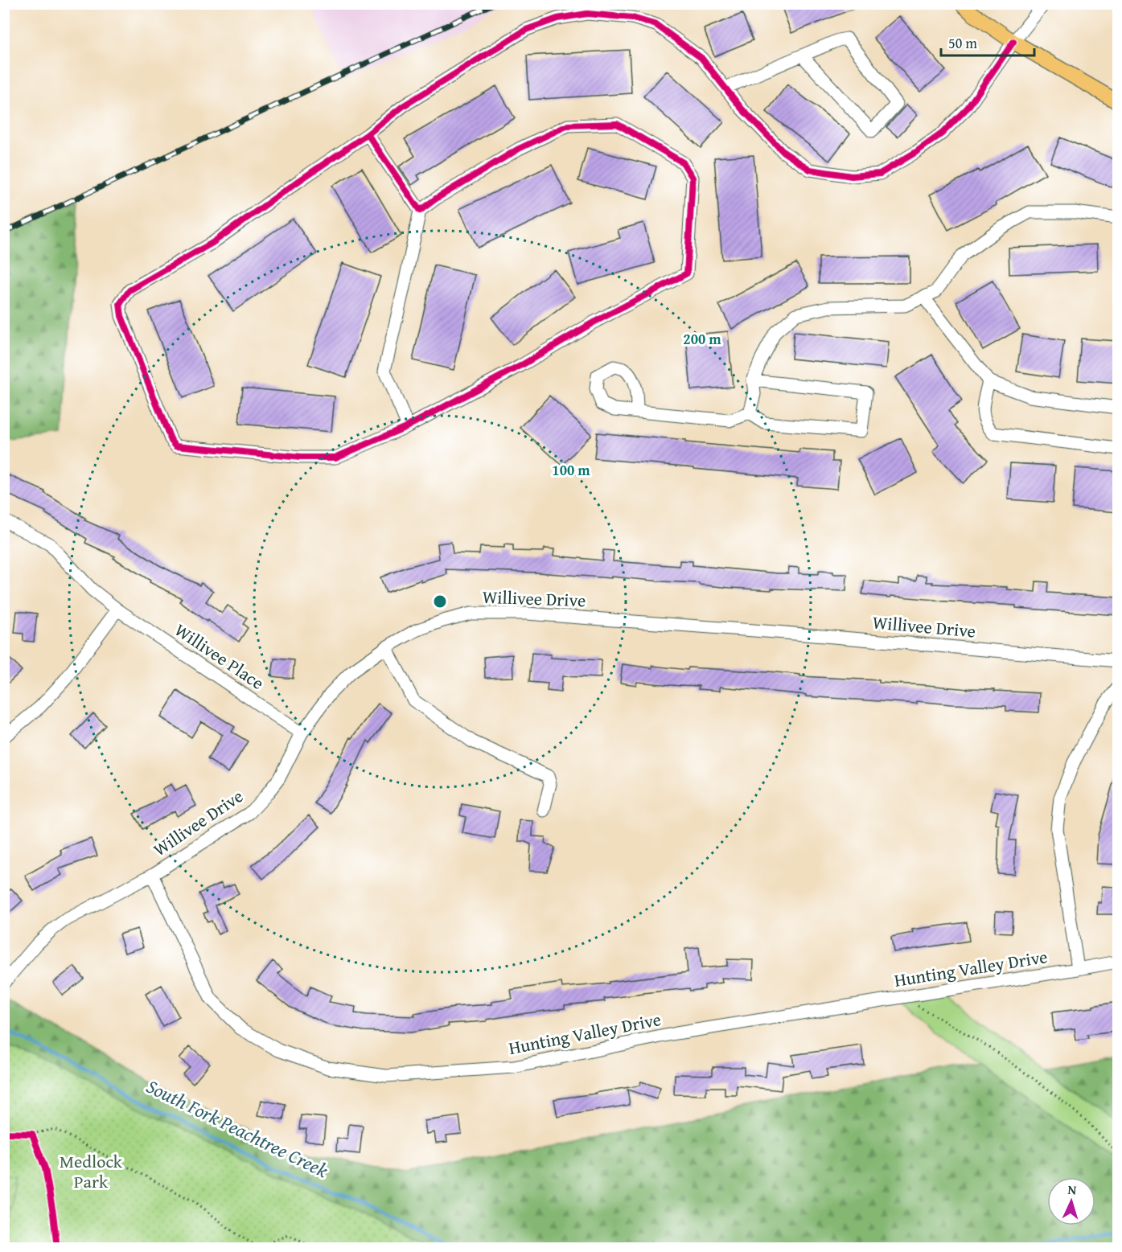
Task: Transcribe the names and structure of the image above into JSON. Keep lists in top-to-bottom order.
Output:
{
  "streets": {
    "street": ["Willivee Drive", "Willivee Place", "Hunting Valley Drive"]
  },
  "crossings": [
    ["Willivee Drive", "Willivee Place"],
    ["Willivee Drive", "Hunting Valley Drive"]
  ],
  "water": ["South Fork Peachtree Creek"],
  "parks": ["Medlock Park"],
  "scale_bar": "50 m",
  "north": "top",
  "rings": ["200 m", "100 m"]
}
